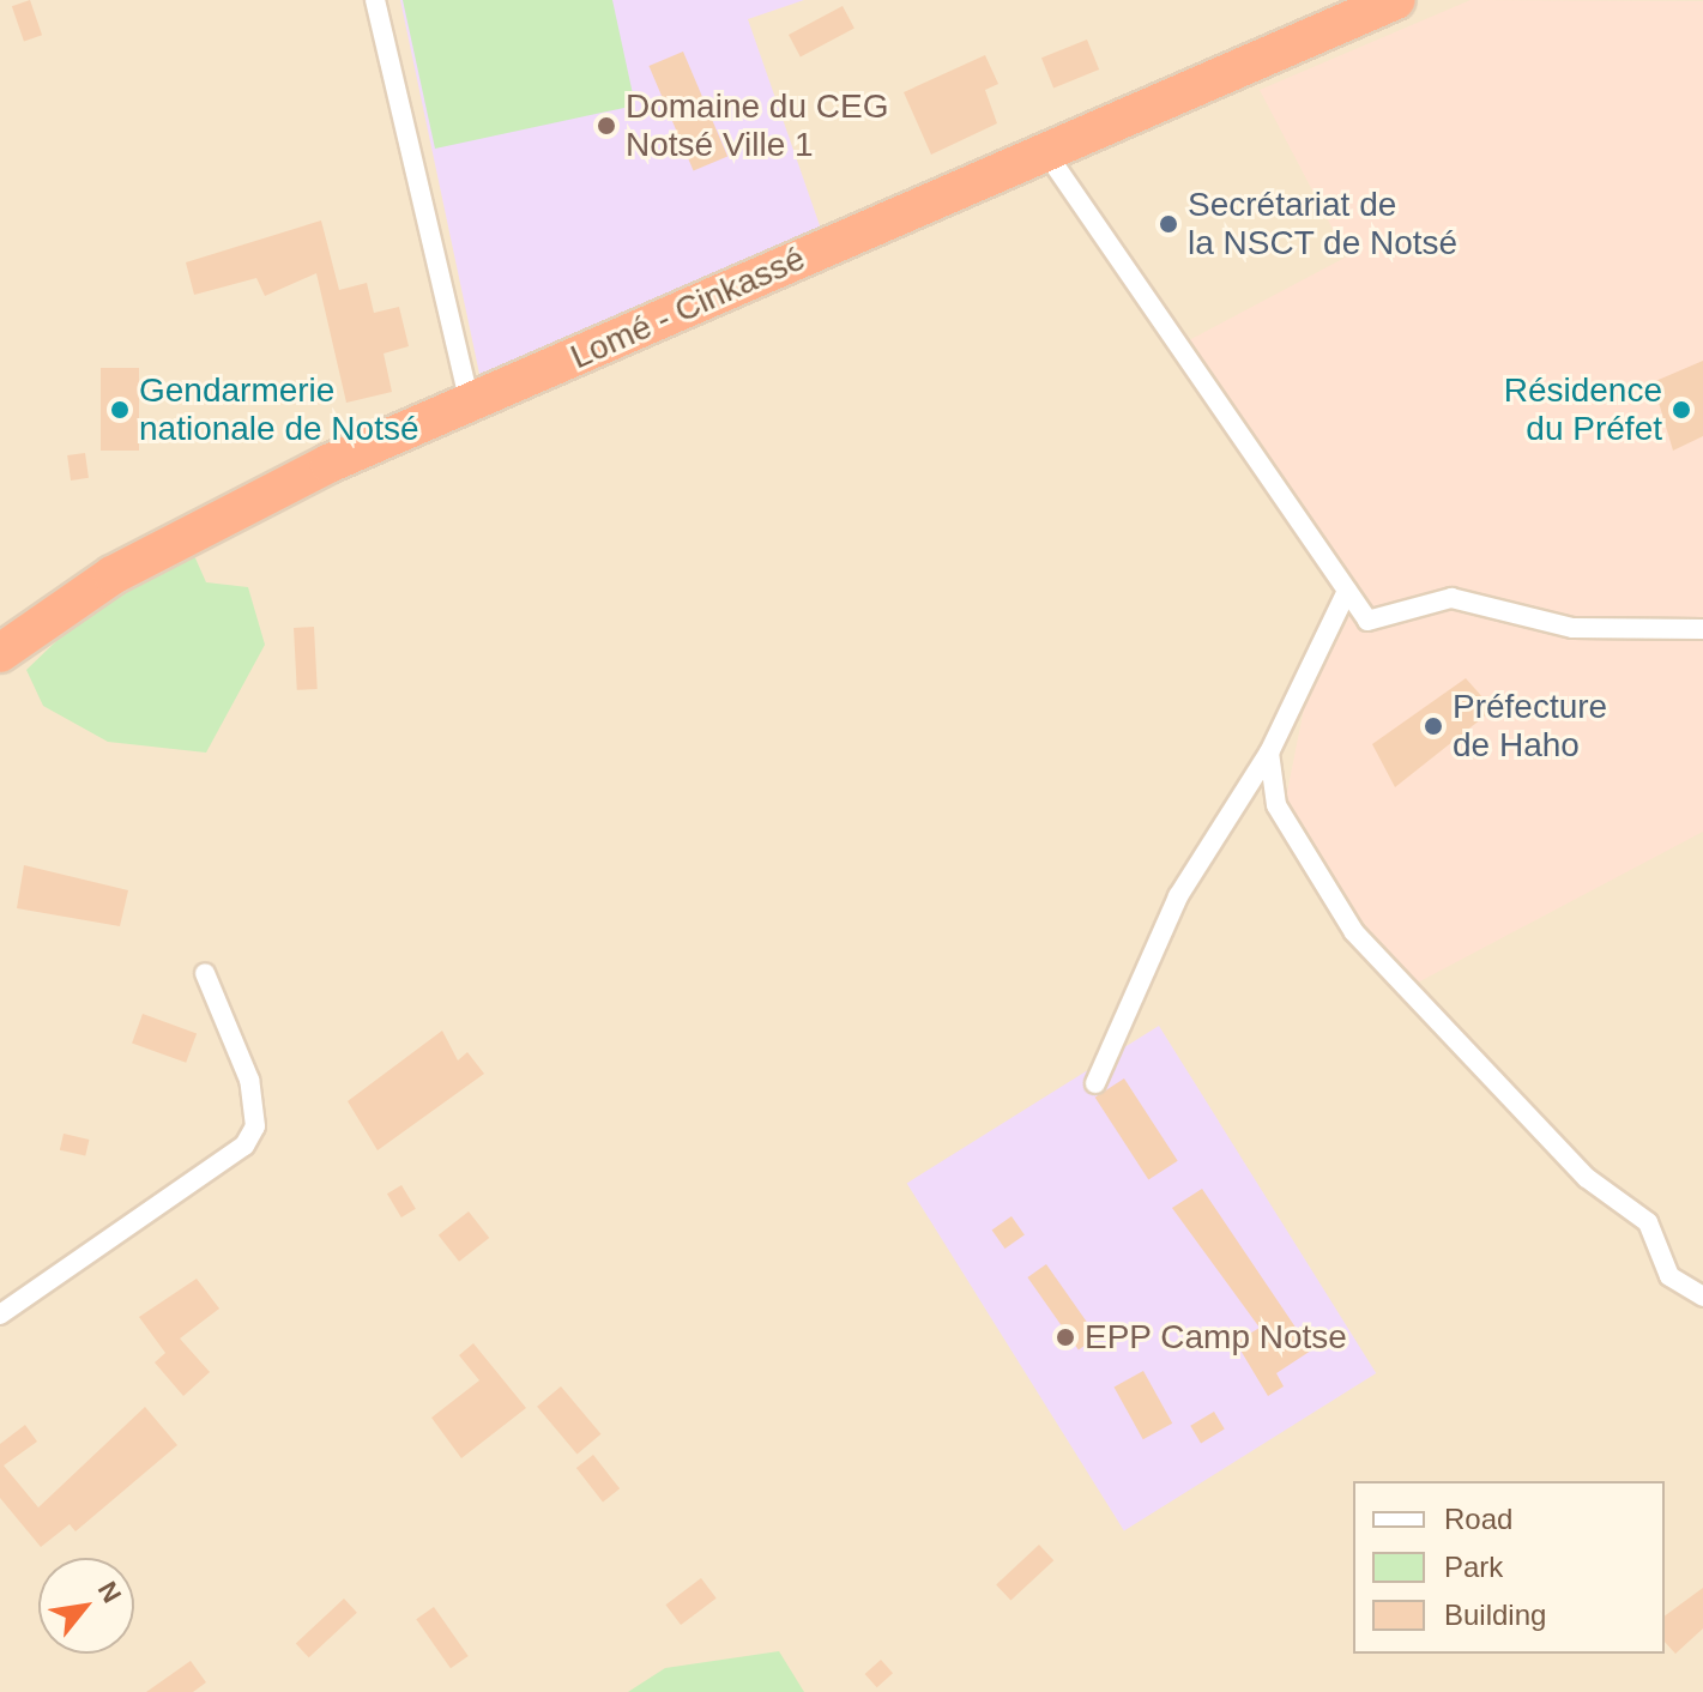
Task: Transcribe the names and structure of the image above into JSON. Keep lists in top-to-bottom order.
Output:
{
  "streets": {
    "highway": ["Lomé - Cinkassé"]
  },
  "places": [
    "Domaine du CEG Notsé Ville 1",
    "Secrétariat de la NSCT de Notsé",
    "Gendarmerie nationale de Notsé",
    "Résidence du Préfet",
    "Préfecture de Haho",
    "EPP Camp Notse"
  ],
  "legend": ["Road", "Park", "Building"],
  "north": "top right"
}
